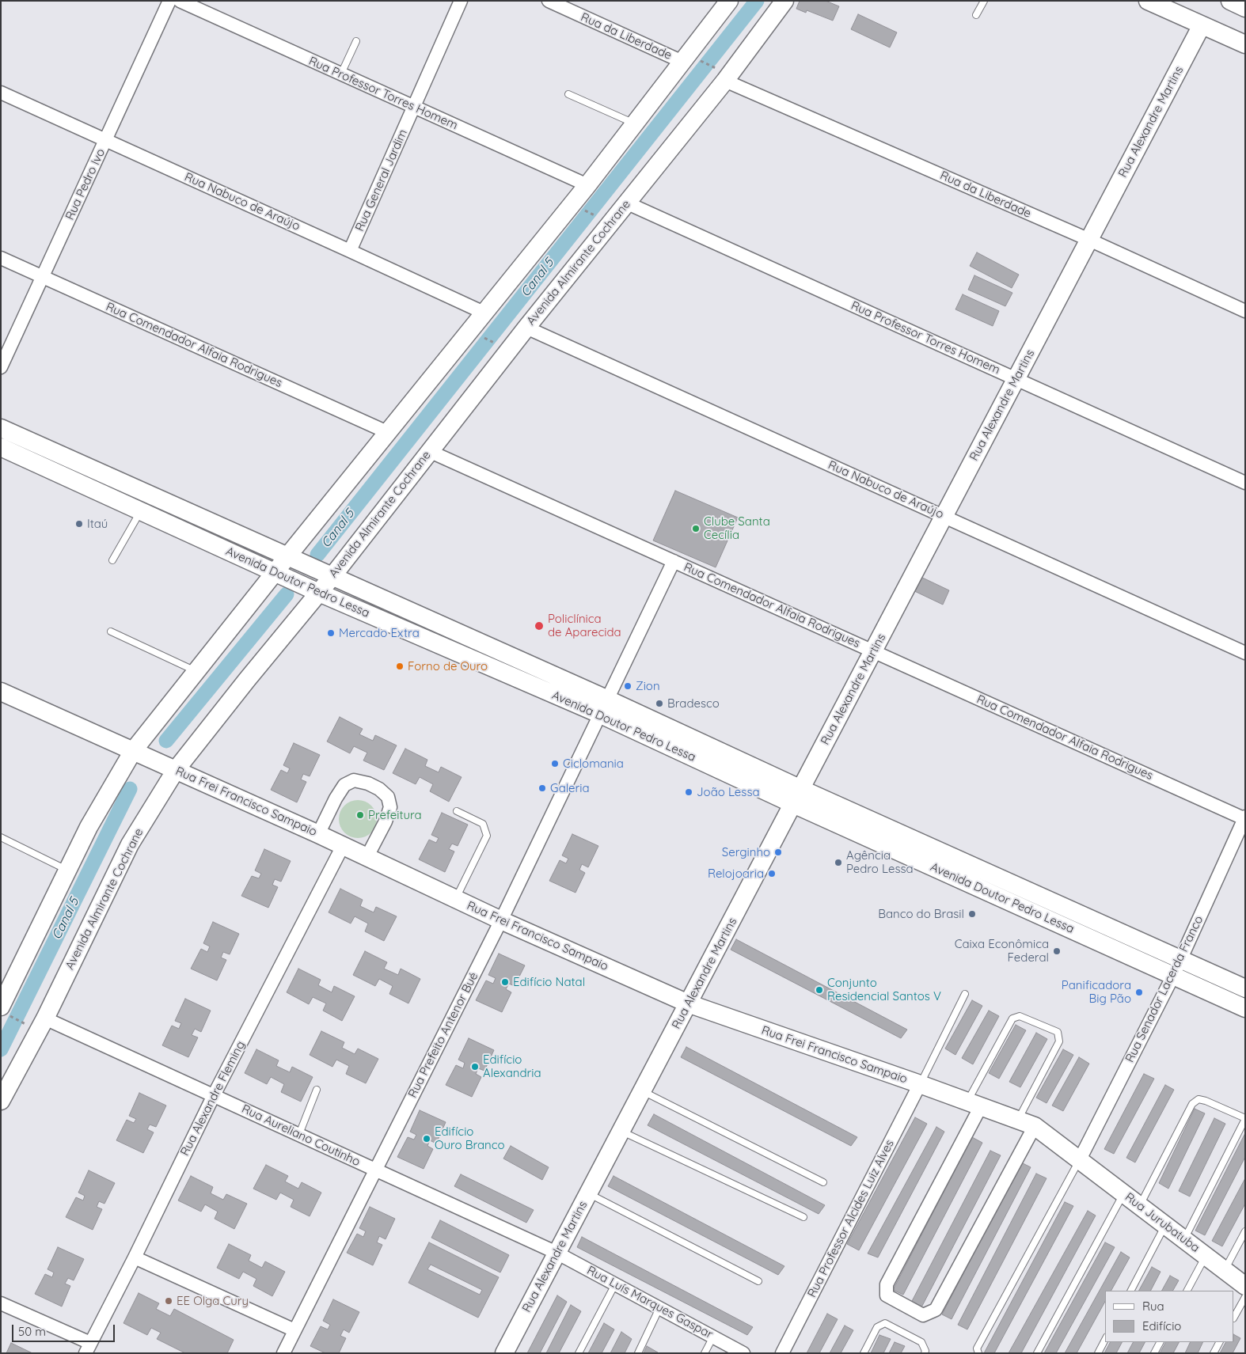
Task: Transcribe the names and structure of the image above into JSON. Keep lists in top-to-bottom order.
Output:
{
  "streets": {
    "main road": [
      "Rua Alexandre Martins",
      "Avenida Almirante Cochrane",
      "Avenida Doutor Pedro Lessa",
      "Rua Frei Francisco Sampaio",
      "Rua Jurubatuba"
    ],
    "street": [
      "Rua da Liberdade",
      "Rua Professor Torres Homem",
      "Rua General Jardim",
      "Rua Pedro Ivo",
      "Rua Nabuco de Araújo",
      "Rua Comendador Alfaia Rodrigues",
      "Rua Senador Lacerda Franco",
      "Rua Prefeito Antenor Bué",
      "Rua Alexandre Fleming",
      "Rua Aureliano Coutinho",
      "Rua Professor Alcides Luiz Alves",
      "Rua Luís Marques Gaspar"
    ]
  },
  "crossings": [
    ["Rua da Liberdade", "Rua Alexandre Martins"],
    ["Rua da Liberdade", "Avenida Almirante Cochrane"],
    ["Rua Professor Torres Homem", "Rua Alexandre Martins"],
    ["Rua Professor Torres Homem", "Rua General Jardim"],
    ["Rua Professor Torres Homem", "Avenida Almirante Cochrane"],
    ["Rua Alexandre Martins", "Rua Nabuco de Araújo"],
    ["Rua Alexandre Martins", "Rua Comendador Alfaia Rodrigues"],
    ["Rua Alexandre Martins", "Avenida Doutor Pedro Lessa"],
    ["Rua Alexandre Martins", "Rua Frei Francisco Sampaio"],
    ["Rua Alexandre Martins", "Rua Aureliano Coutinho"],
    ["Rua Alexandre Martins", "Rua Luís Marques Gaspar"],
    ["Rua General Jardim", "Rua Nabuco de Araújo"],
    ["Rua Pedro Ivo", "Rua Nabuco de Araújo"],
    ["Rua Pedro Ivo", "Rua Comendador Alfaia Rodrigues"],
    ["Rua Nabuco de Araújo", "Avenida Almirante Cochrane"],
    ["Avenida Almirante Cochrane", "Rua Comendador Alfaia Rodrigues"],
    ["Avenida Almirante Cochrane", "Avenida Doutor Pedro Lessa"],
    ["Avenida Almirante Cochrane", "Rua Frei Francisco Sampaio"],
    ["Avenida Almirante Cochrane", "Rua Aureliano Coutinho"],
    ["Rua Comendador Alfaia Rodrigues", "Rua Senador Lacerda Franco"],
    ["Rua Comendador Alfaia Rodrigues", "Rua Prefeito Antenor Bué"],
    ["Avenida Doutor Pedro Lessa", "Rua Senador Lacerda Franco"],
    ["Avenida Doutor Pedro Lessa", "Rua Prefeito Antenor Bué"],
    ["Rua Frei Francisco Sampaio", "Rua Senador Lacerda Franco"],
    ["Rua Frei Francisco Sampaio", "Rua Prefeito Antenor Bué"],
    ["Rua Frei Francisco Sampaio", "Rua Alexandre Fleming"],
    ["Rua Frei Francisco Sampaio", "Rua Professor Alcides Luiz Alves"],
    ["Rua Frei Francisco Sampaio", "Rua Jurubatuba"],
    ["Rua Senador Lacerda Franco", "Rua Jurubatuba"],
    ["Rua Prefeito Antenor Bué", "Rua Aureliano Coutinho"],
    ["Rua Alexandre Fleming", "Rua Aureliano Coutinho"],
    ["Rua Aureliano Coutinho", "Rua Luís Marques Gaspar"]
  ],
  "water": ["Canal 5"],
  "places": [
    "Itaú",
    "Clube Santa Cecília",
    "Policlínica de Aparecida",
    "Mercado Extra",
    "Forno de Ouro",
    "Zion",
    "Bradesco",
    "Ciclomania",
    "Galeria",
    "João Lessa",
    "Prefeitura",
    "Serginho",
    "Agência Pedro Lessa",
    "Relojoaria",
    "Banco do Brasil",
    "Caixa Econômica Federal",
    "Edifício Natal",
    "Conjunto Residencial Santos V",
    "Panificadora Big Pão",
    "Edifício Alexandria",
    "Edifício Ouro Branco",
    "EE Olga Cury"
  ],
  "legend": ["Rua", "Edifício"],
  "scale_bar": "50 m"
}
